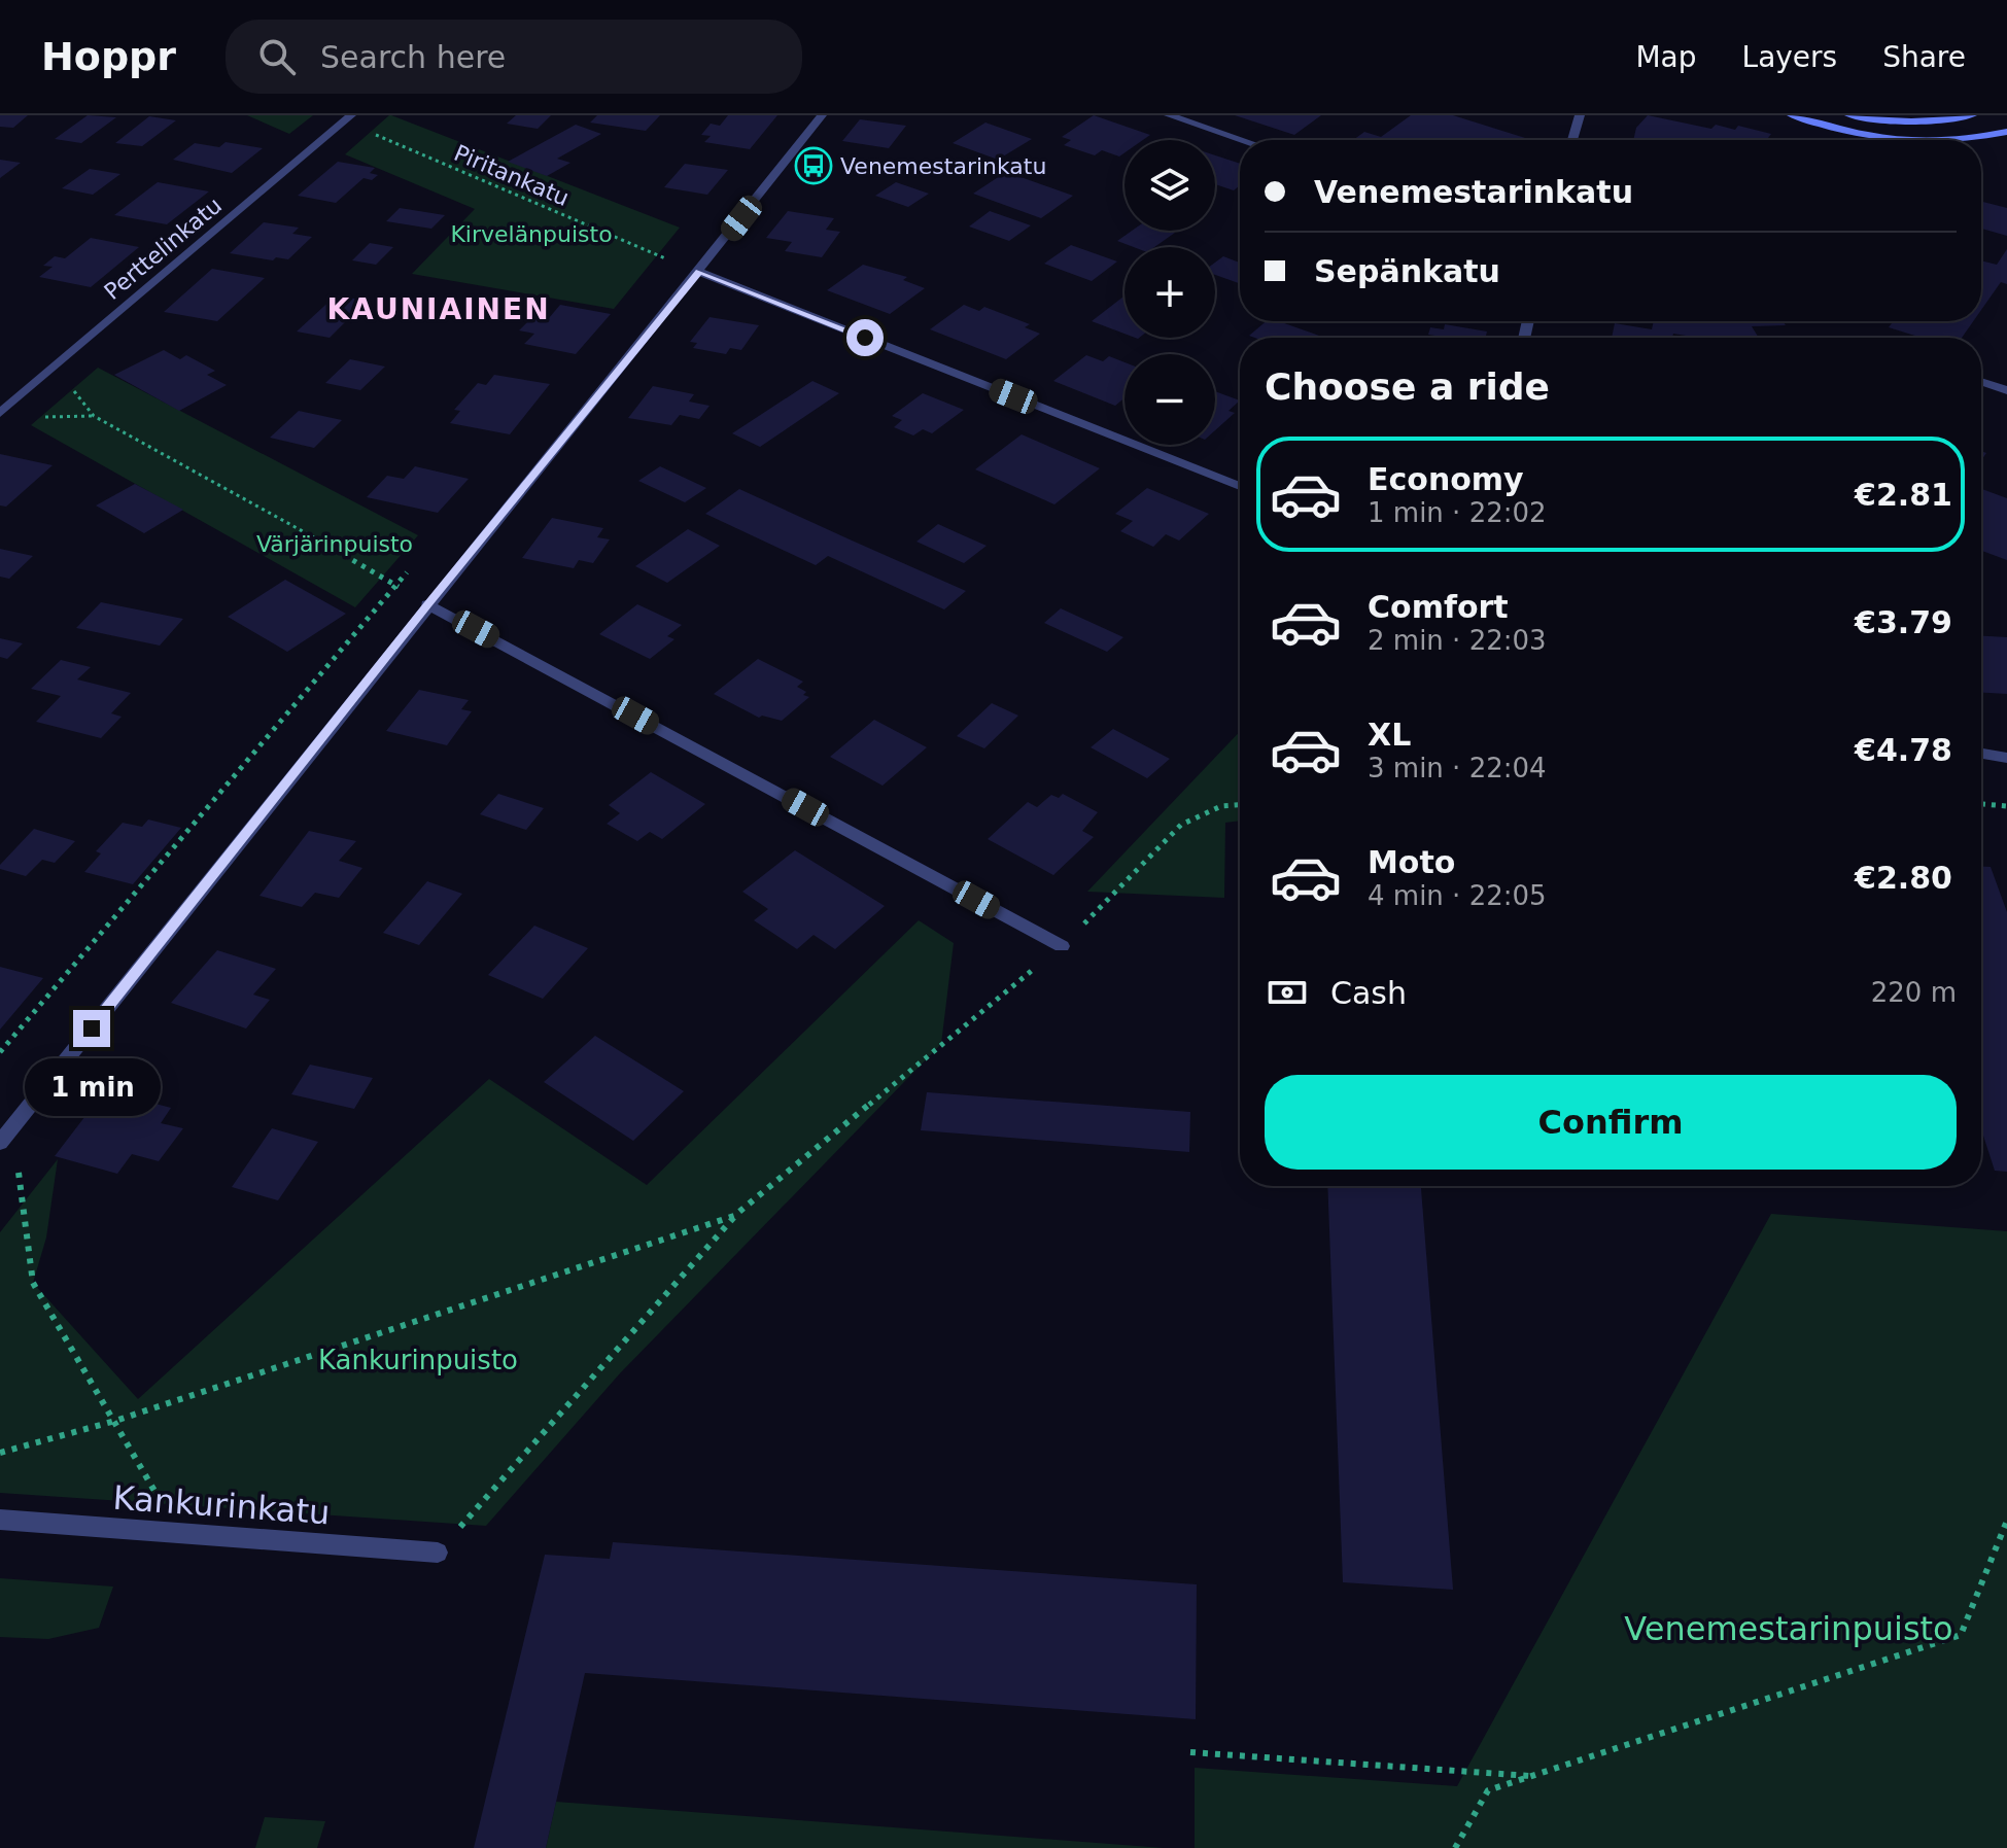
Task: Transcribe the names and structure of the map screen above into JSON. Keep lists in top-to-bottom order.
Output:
{
  "streets": {
    "street": ["Perttelinkatu", "Kankurinkatu"],
    "path": ["Piritankatu"]
  },
  "crossings": [
    ["Piritankatu", "Perttelinkatu"]
  ],
  "districts": ["KAUNIAINEN"],
  "parks": [
    "Kirvelänpuisto",
    "Värjärinpuisto",
    "Kankurinpuisto",
    "Venemestarinpuisto"
  ],
  "places": {
    "bus stop": ["Venemestarinkatu"]
  },
  "page": {
    "header": "Hoppr",
    "search": "Search here",
    "nav": ["Map", "Layers", "Share"],
    "map_buttons": ["+", "−"],
    "banner": ["Venemestarinkatu", "Sepänkatu"],
    "heading": "Choose a ride",
    "list": [
      {
        "name": "Economy",
        "note": "1 min · 22:02",
        "value": "€2.81"
      },
      {
        "name": "Comfort",
        "note": "2 min · 22:03",
        "value": "€3.79"
      },
      {
        "name": "XL",
        "note": "3 min · 22:04",
        "value": "€4.78"
      },
      {
        "name": "Moto",
        "note": "4 min · 22:05",
        "value": "€2.80"
      }
    ],
    "pay": ["Cash", "220 m"],
    "bubble": "1 min",
    "buttons": "Confirm"
  }
}
